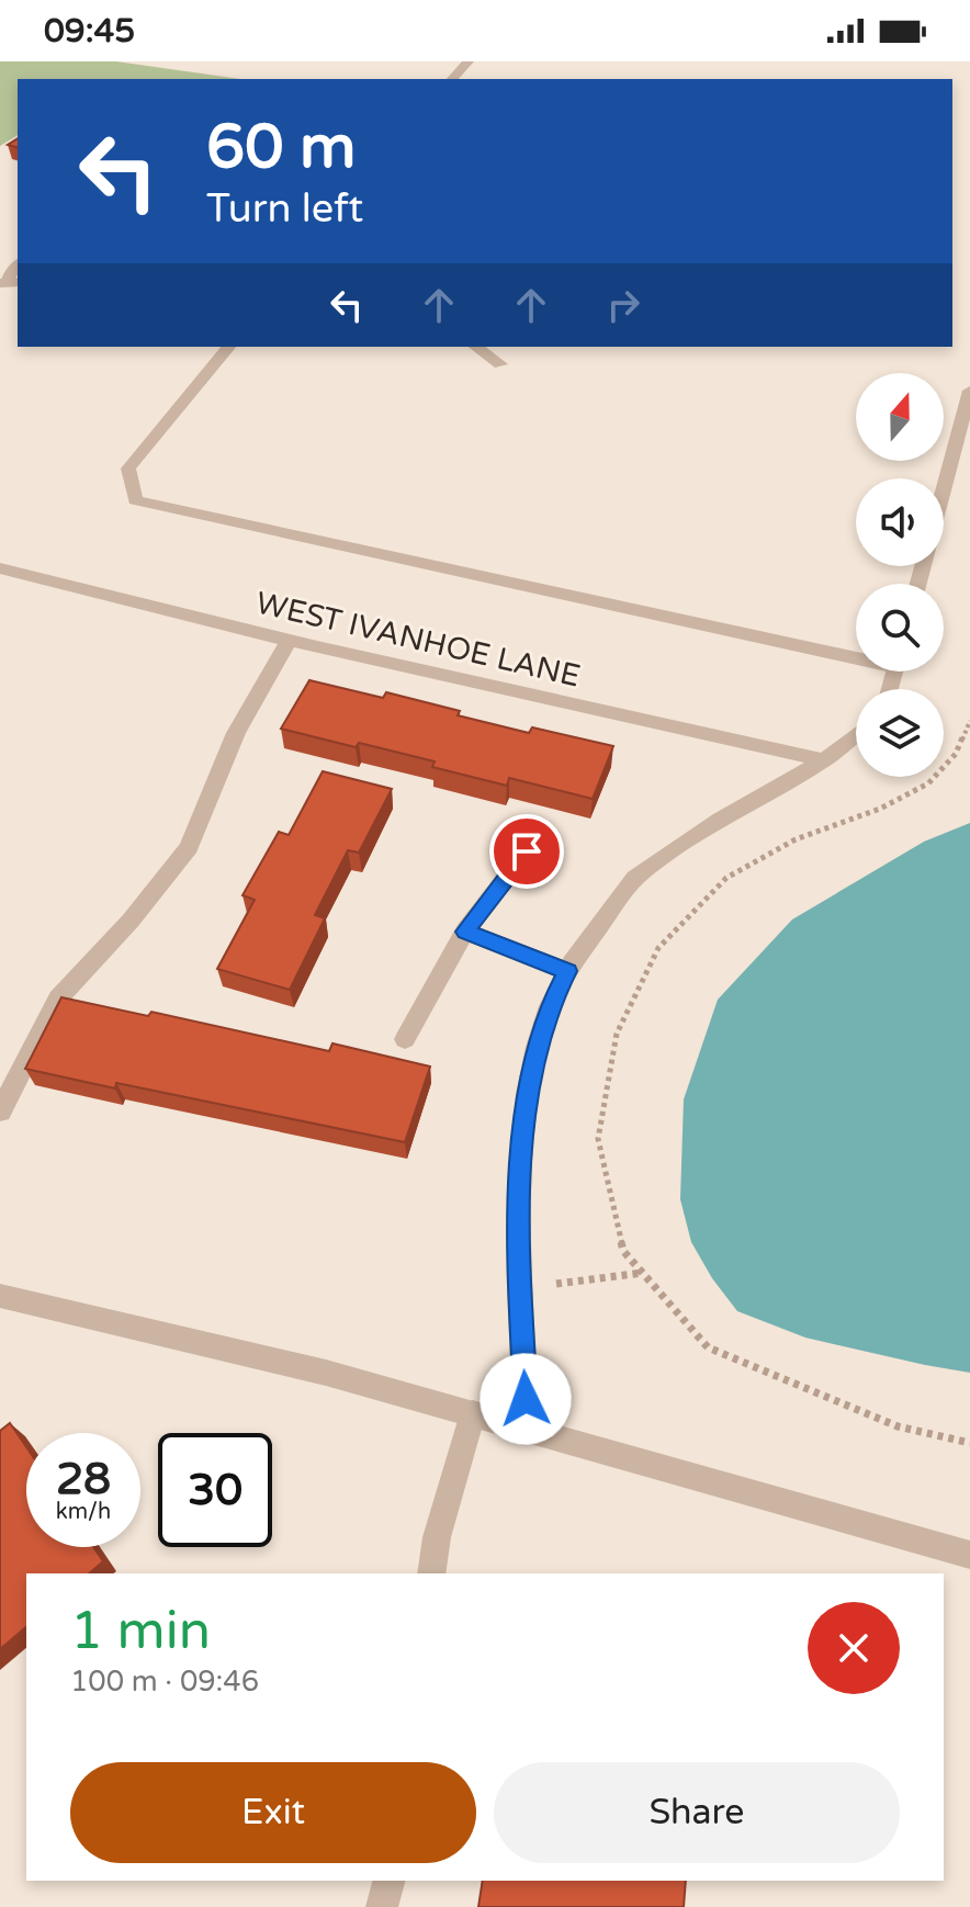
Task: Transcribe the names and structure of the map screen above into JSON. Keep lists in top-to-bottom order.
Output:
{
  "streets": {
    "street": ["WEST IVANHOE LANE"]
  },
  "north": "top",
  "page": {
    "status": "09:45",
    "turn": ["60 m", "Turn left"],
    "speed": "28 km/h",
    "limit": "30",
    "heading": ["1 min", "100 m · 09:46"],
    "buttons": ["Exit", "Share"]
  }
}
